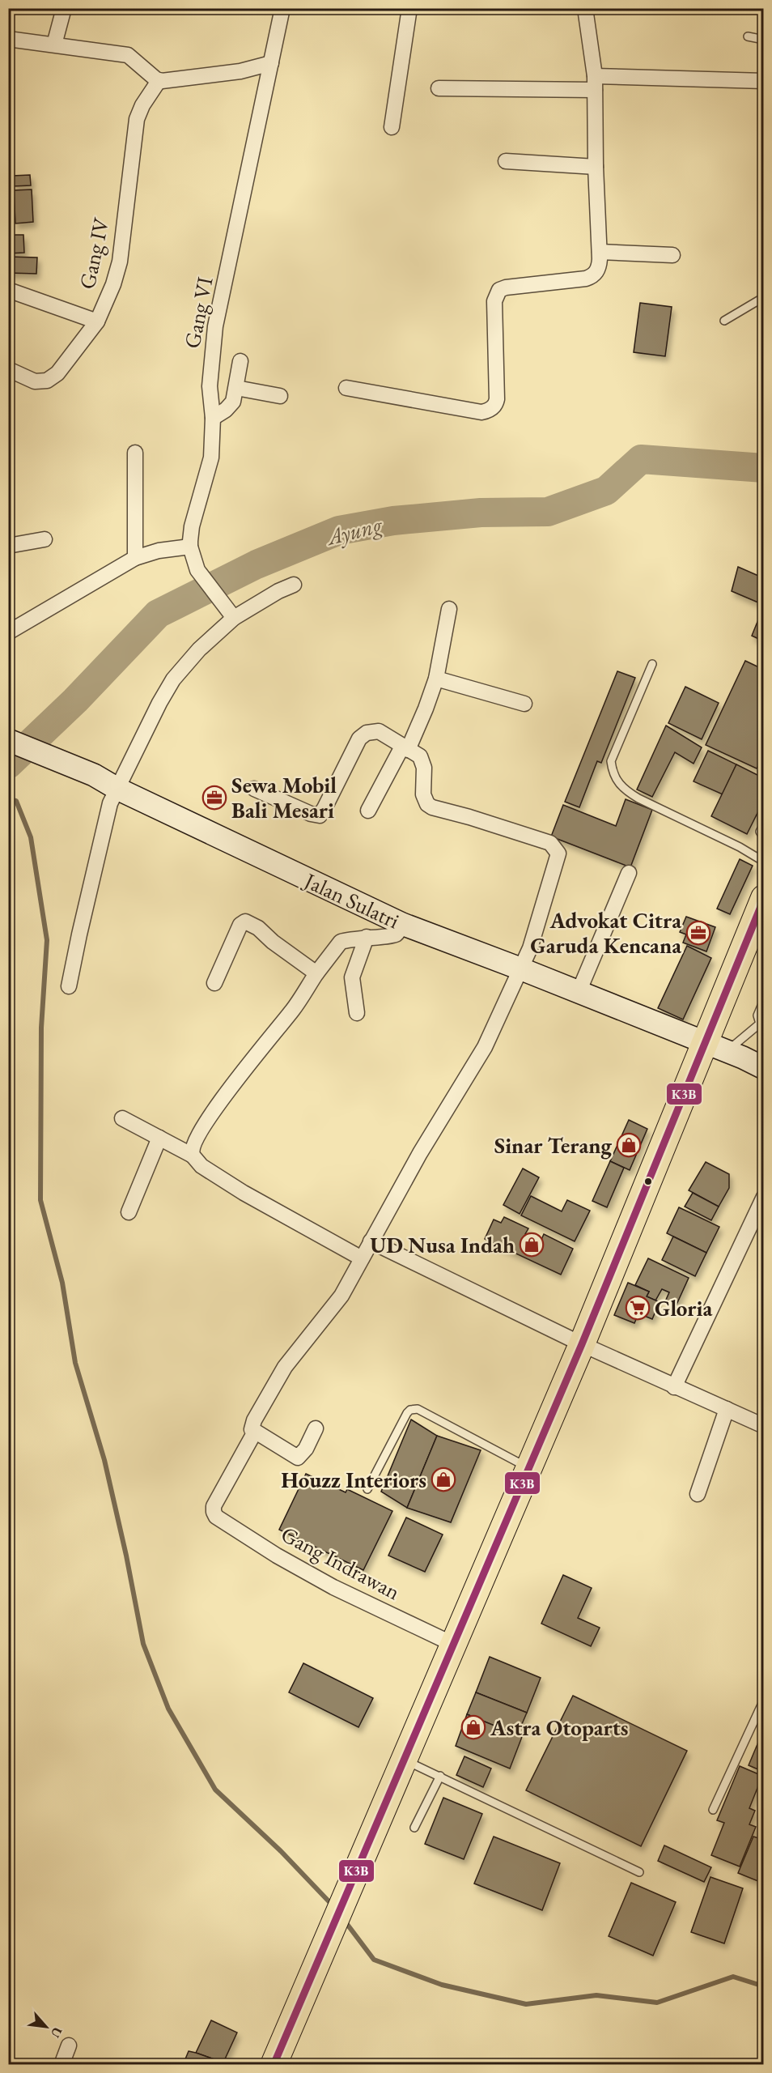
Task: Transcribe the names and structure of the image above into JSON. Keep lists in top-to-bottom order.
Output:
{
  "streets": {
    "main road": ["Jalan Sulatri"],
    "street": ["Gang IV", "Gang VI", "Gang Indrawan"]
  },
  "water": ["Ayung"],
  "places": {
    "office": ["Sewa Mobil Bali Mesari", "Advokat Citra Garuda Kencana"],
    "shop": [
      "Sinar Terang",
      "UD Nusa Indah",
      "Houzz Interiors",
      "Astra Otoparts"
    ],
    "supermarket": ["Gloria"]
  },
  "lines": ["transit line K3B"],
  "north": "bottom right"
}
